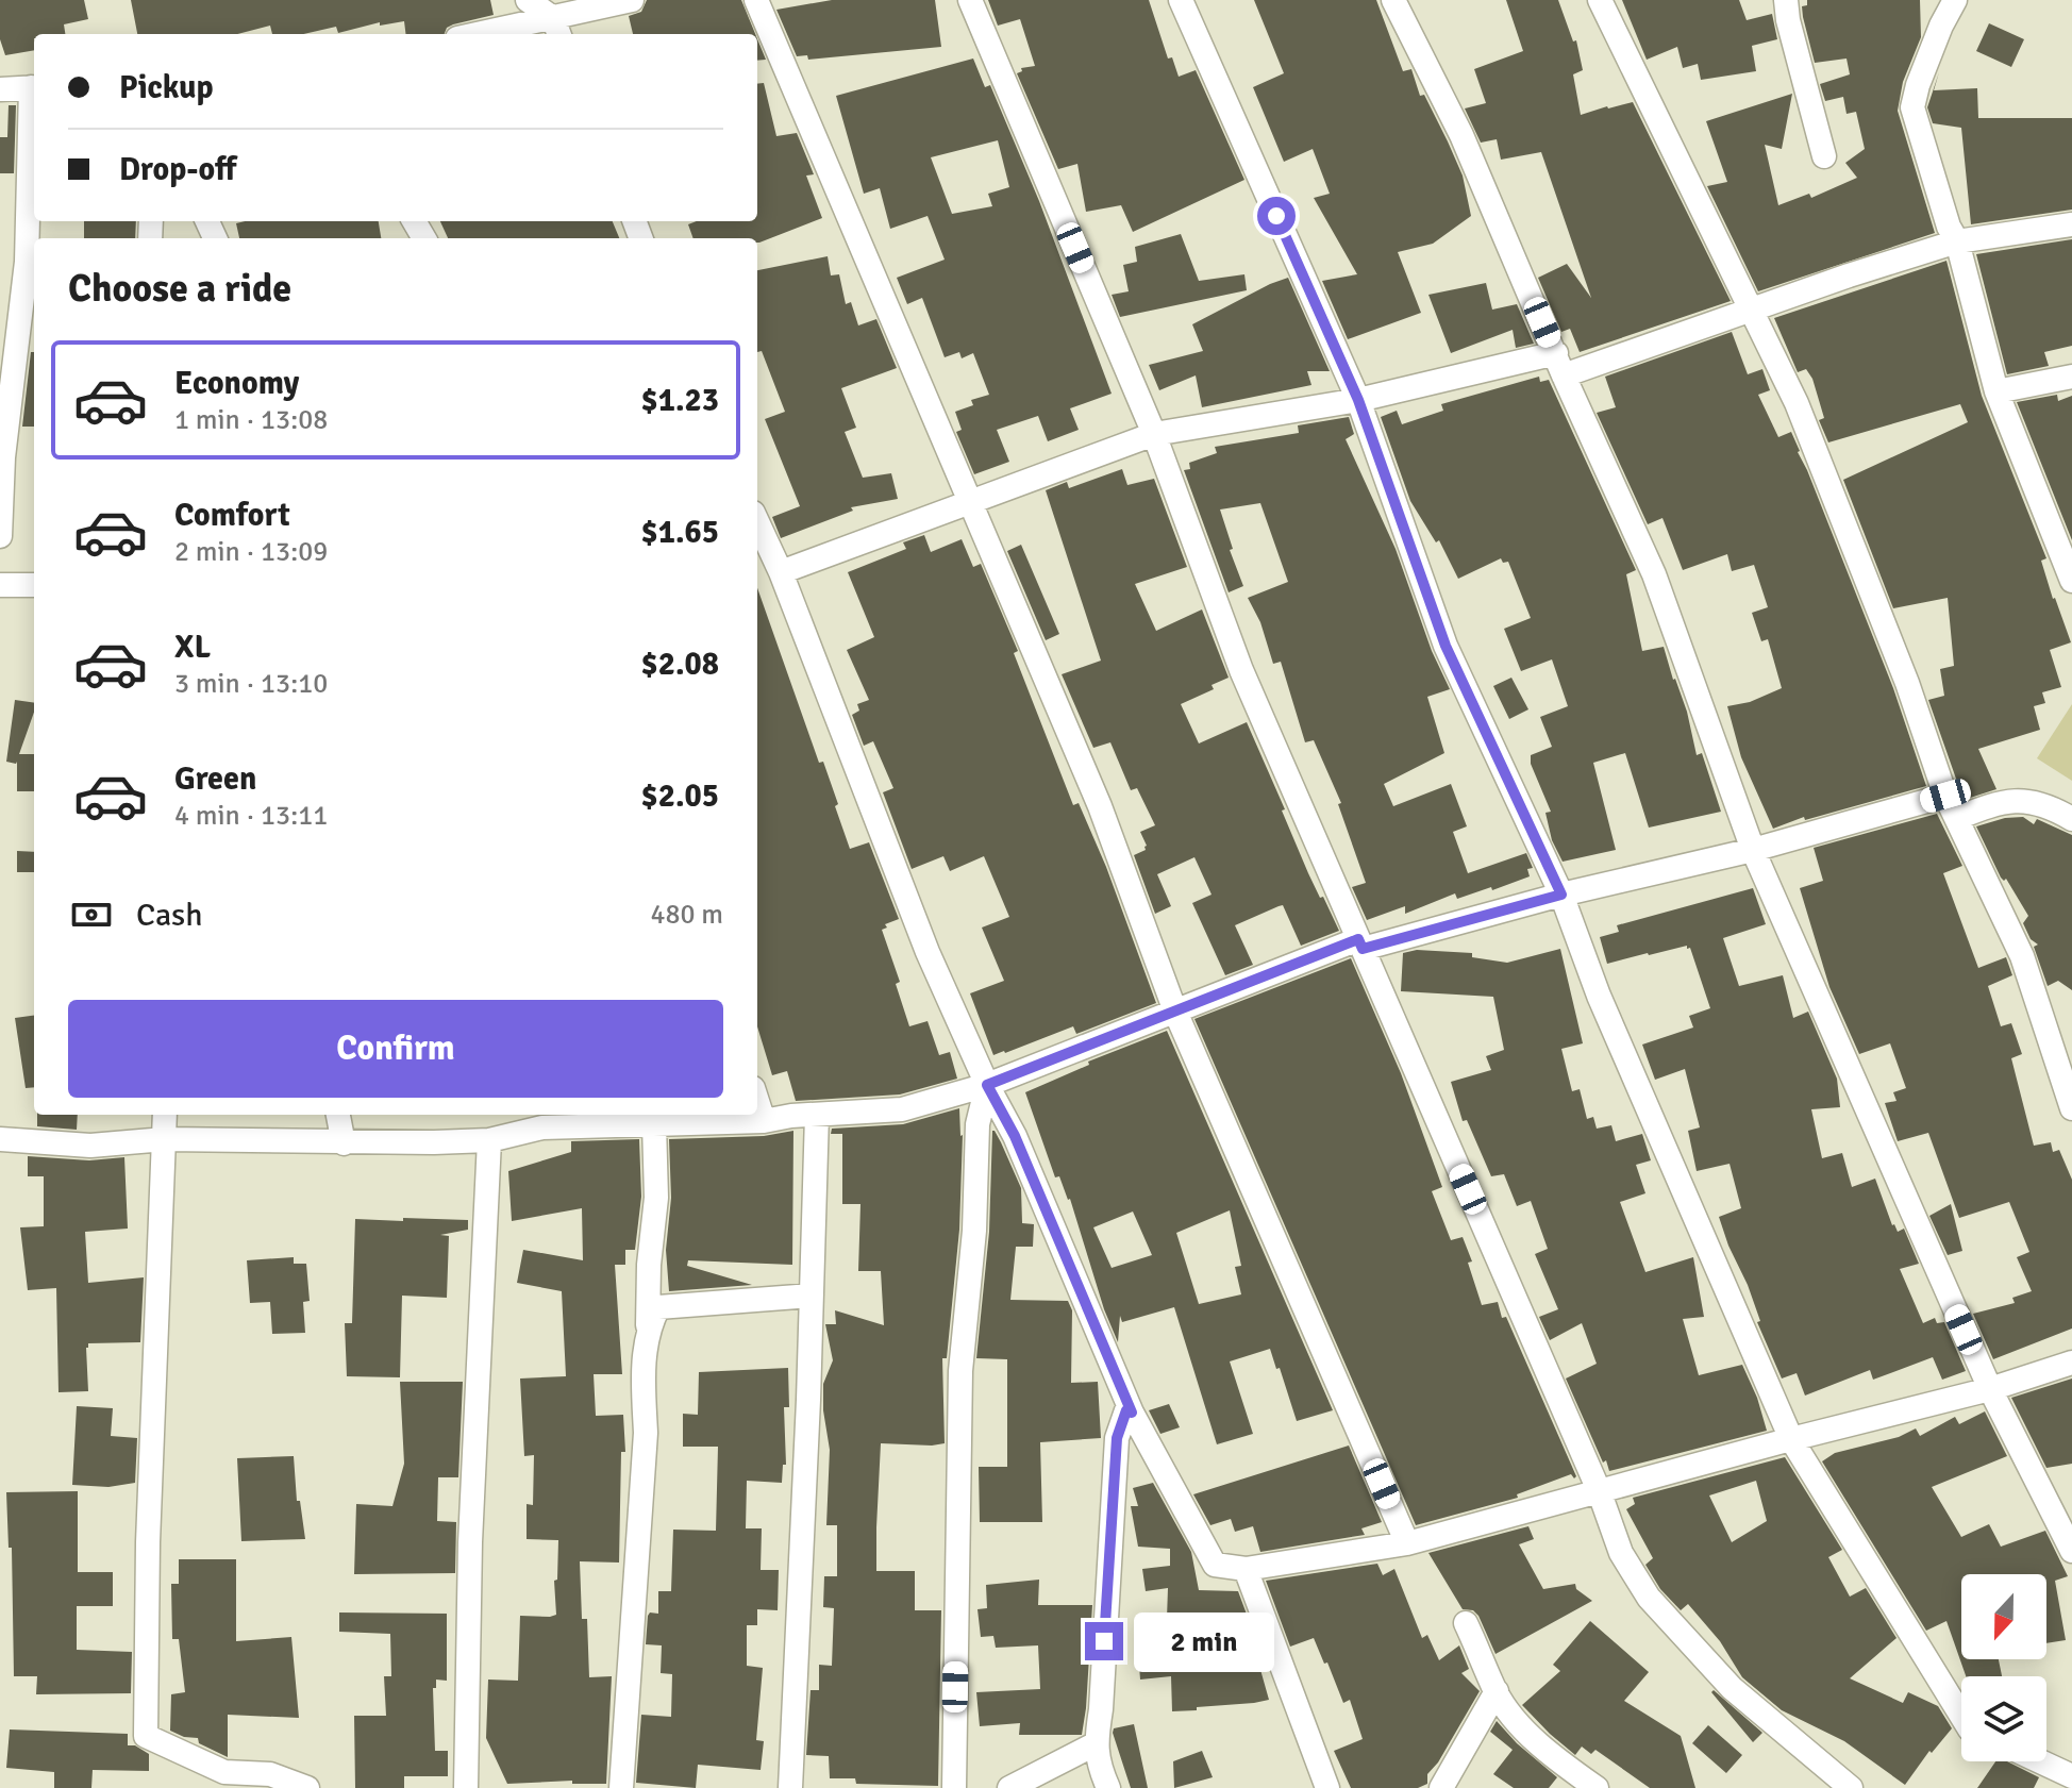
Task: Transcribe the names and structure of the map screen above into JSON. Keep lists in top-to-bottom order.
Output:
{
  "north": "bottom",
  "page": {
    "banner": ["Pickup", "Drop-off"],
    "heading": "Choose a ride",
    "list": [
      {
        "name": "Economy",
        "note": "1 min · 13:08",
        "value": "$1.23"
      },
      {
        "name": "Comfort",
        "note": "2 min · 13:09",
        "value": "$1.65"
      },
      {
        "name": "XL",
        "note": "3 min · 13:10",
        "value": "$2.08"
      },
      {
        "name": "Green",
        "note": "4 min · 13:11",
        "value": "$2.05"
      }
    ],
    "pay": ["Cash", "480 m"],
    "buttons": "Confirm",
    "bubble": "2 min"
  }
}
